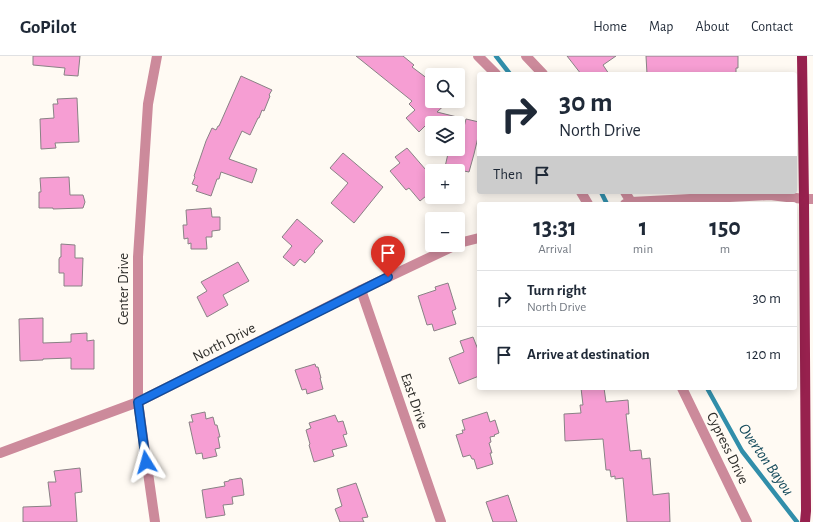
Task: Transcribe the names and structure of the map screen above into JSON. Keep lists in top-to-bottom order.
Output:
{
  "streets": {
    "street": [
      "Center Drive",
      "North Drive",
      "East Drive",
      "Cypress Drive"
    ]
  },
  "crossings": [
    ["Center Drive", "North Drive"],
    ["North Drive", "East Drive"]
  ],
  "water": ["Overton Bayou"],
  "page": {
    "header": "GoPilot",
    "nav": [
      "Home",
      "Map",
      "About",
      "Contact"
    ],
    "map_buttons": ["+", "−"],
    "turn": ["30 m", "North Drive"],
    "then": "Then",
    "eta": [
      "13:31",
      "Arrival",
      "1",
      "min",
      "150",
      "m"
    ],
    "list": [
      {
        "name": "Turn right",
        "note": "North Drive",
        "value": "30 m"
      },
      {
        "name": "Arrive at destination",
        "value": "120 m"
      }
    ]
  }
}
